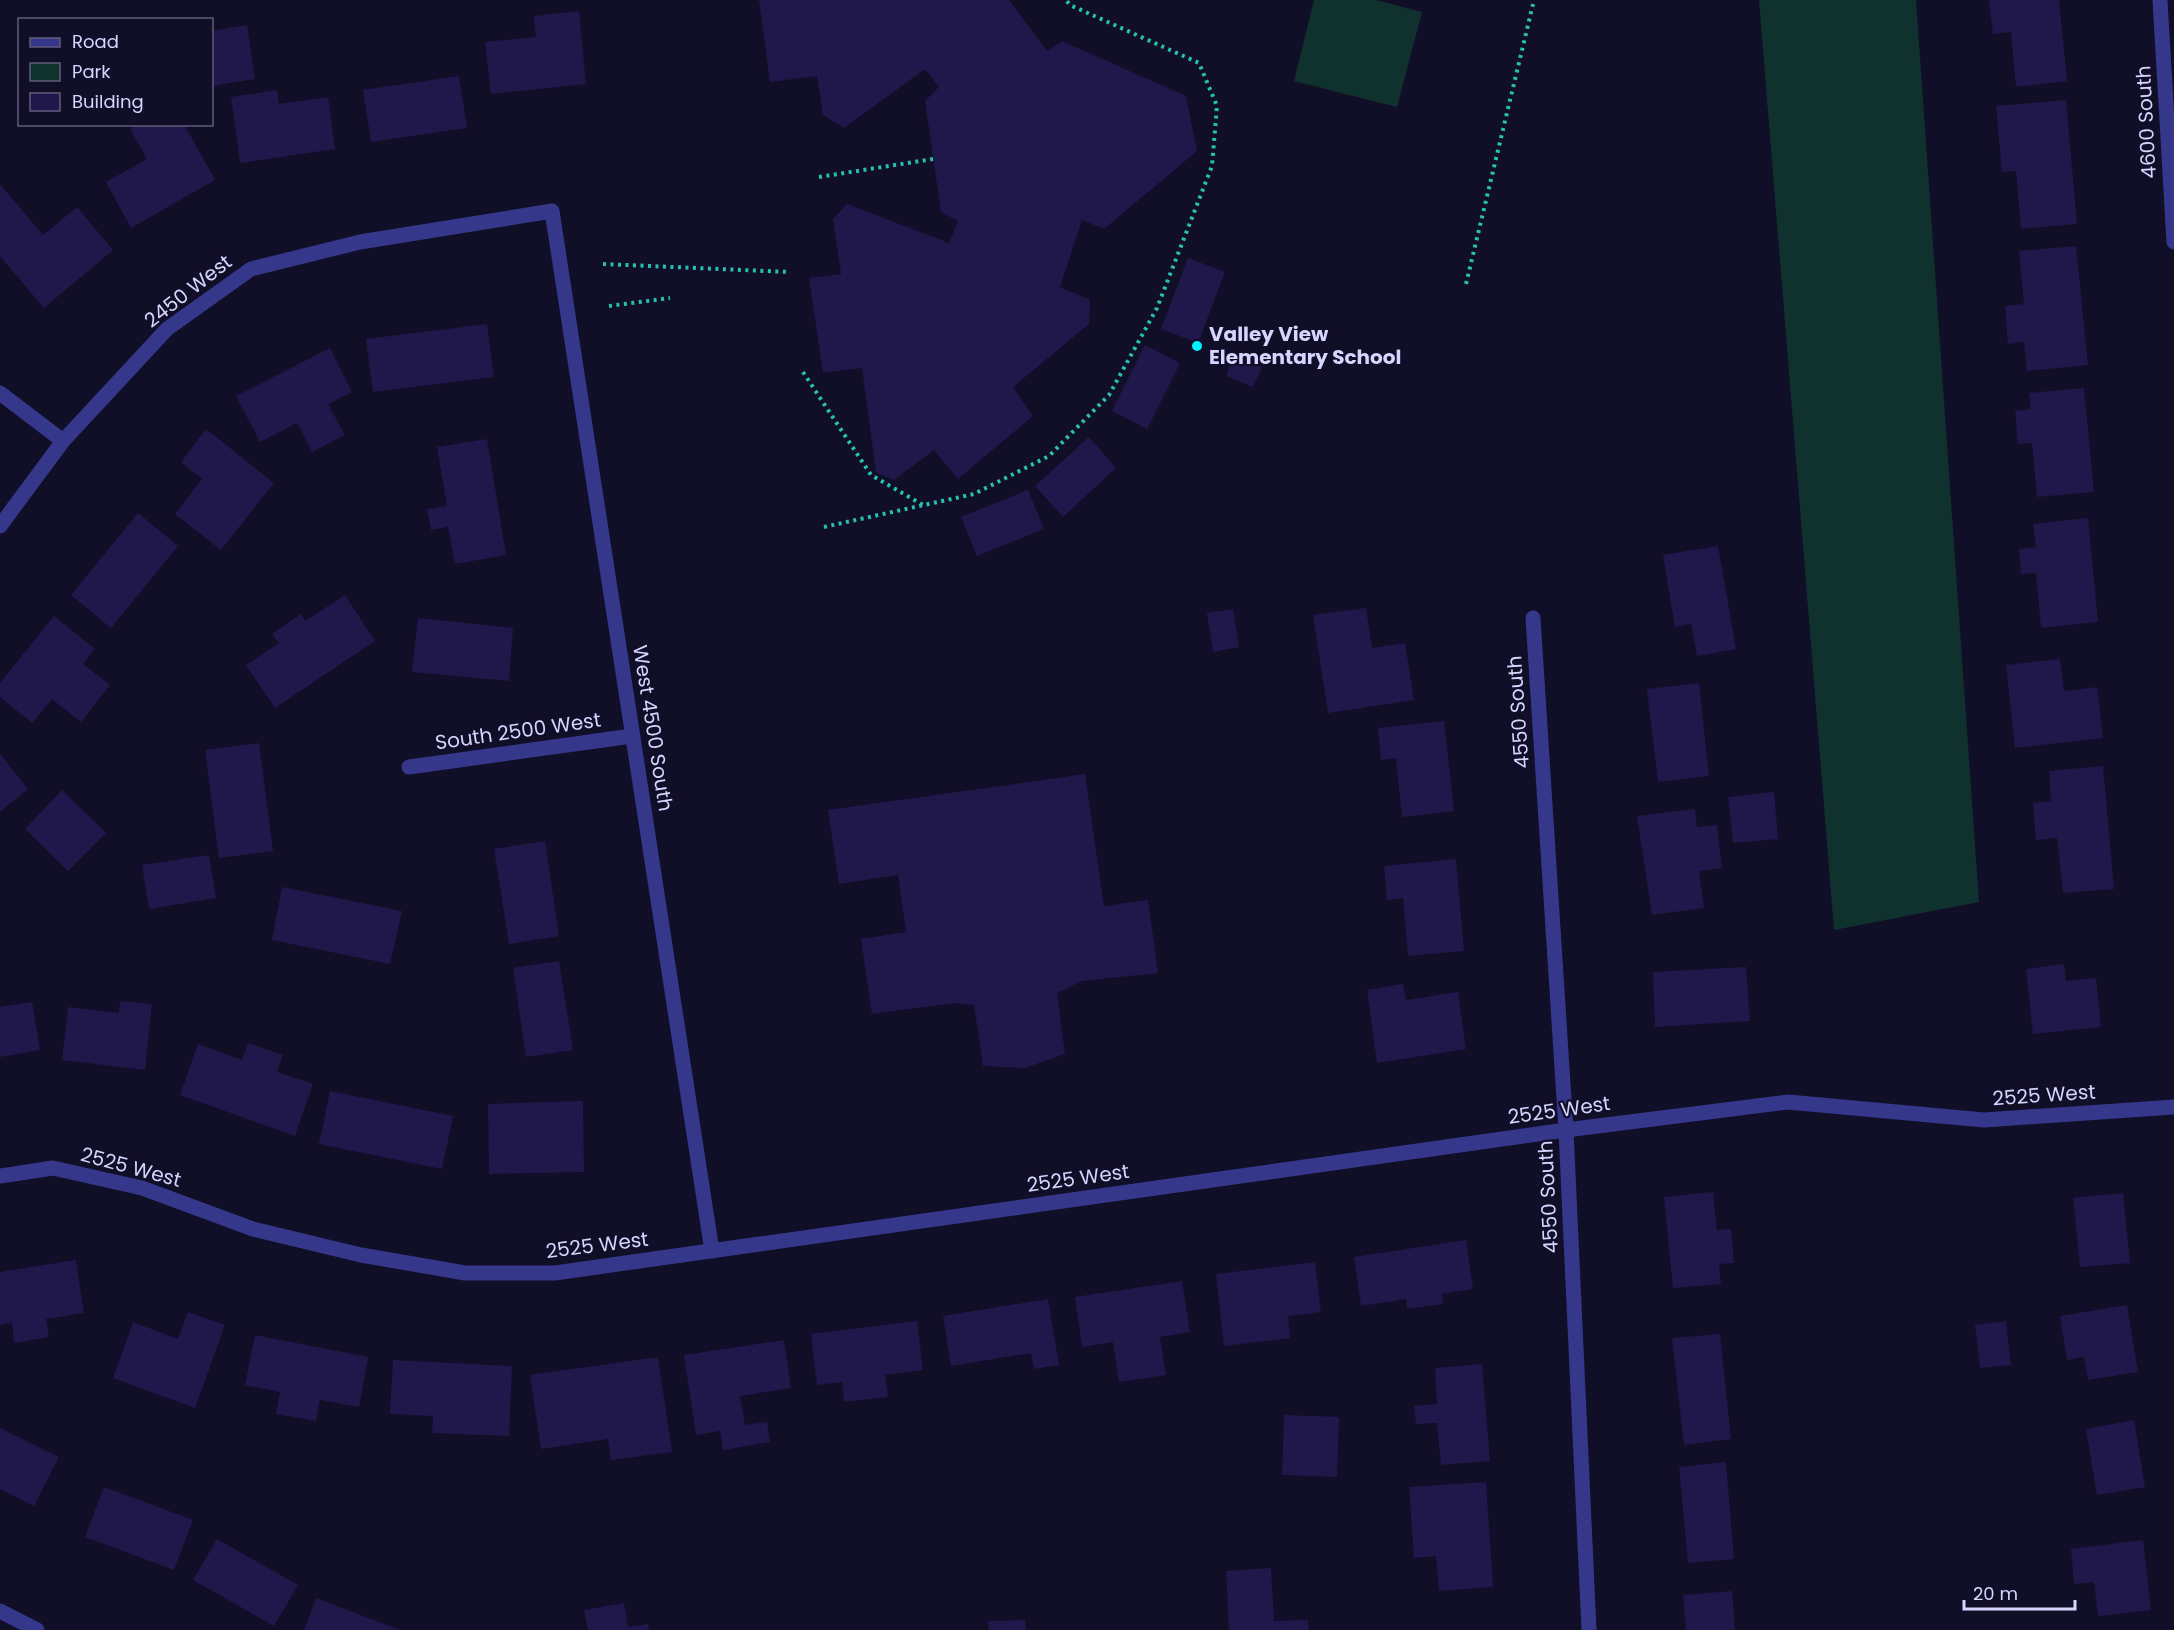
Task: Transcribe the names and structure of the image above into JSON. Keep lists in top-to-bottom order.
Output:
{
  "streets": {
    "street": [
      "4600 South",
      "2450 West",
      "4550 South",
      "West 4500 South",
      "South 2500 West",
      "2525 West"
    ]
  },
  "crossings": [
    ["2450 West", "West 4500 South"],
    ["4550 South", "2525 West"],
    ["West 4500 South", "South 2500 West"],
    ["West 4500 South", "2525 West"]
  ],
  "places": ["Valley View Elementary School"],
  "legend": ["Road", "Park", "Building"],
  "scale_bar": "20 m"
}
